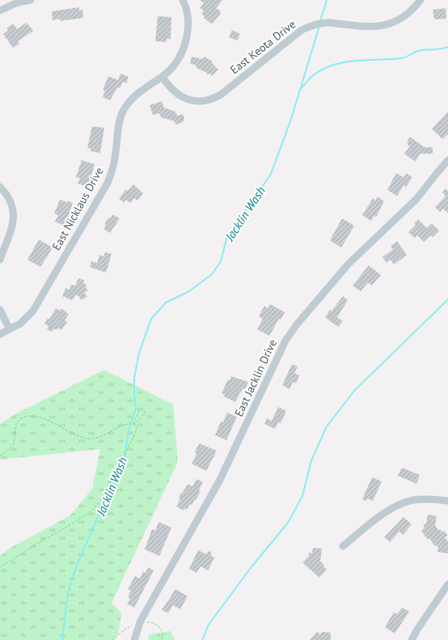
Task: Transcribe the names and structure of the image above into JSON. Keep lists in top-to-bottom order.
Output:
{
  "streets": {
    "street": ["East Keota Drive", "East Nicklaus Drive", "East Jacklin Drive"]
  },
  "crossings": [
    ["East Keota Drive", "East Nicklaus Drive"]
  ],
  "water": ["Jacklin Wash"]
}
